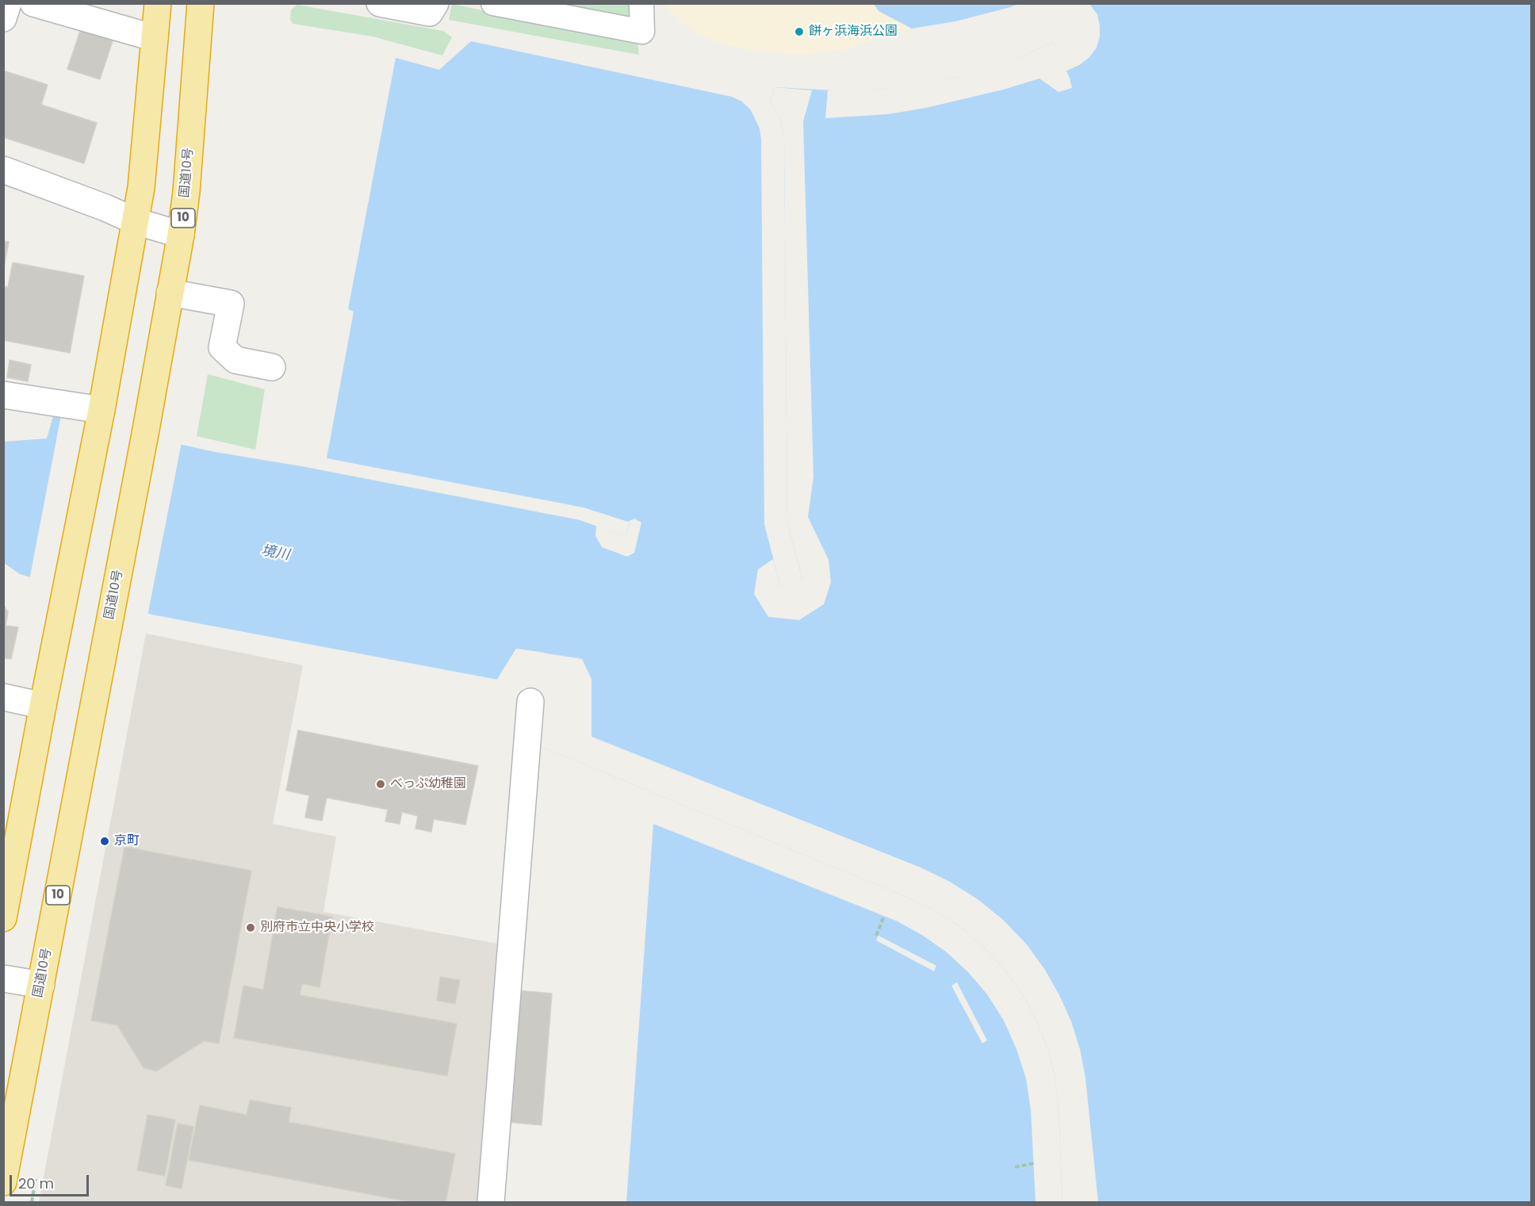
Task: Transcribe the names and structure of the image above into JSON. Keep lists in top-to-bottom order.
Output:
{
  "streets": {
    "highway": ["国道10号", "10"]
  },
  "water": ["境川"],
  "places": [
    "餅ヶ浜海浜公園",
    "べっぷ幼稚園",
    "京町",
    "別府市立中央小学校"
  ],
  "scale_bar": "20 m"
}
